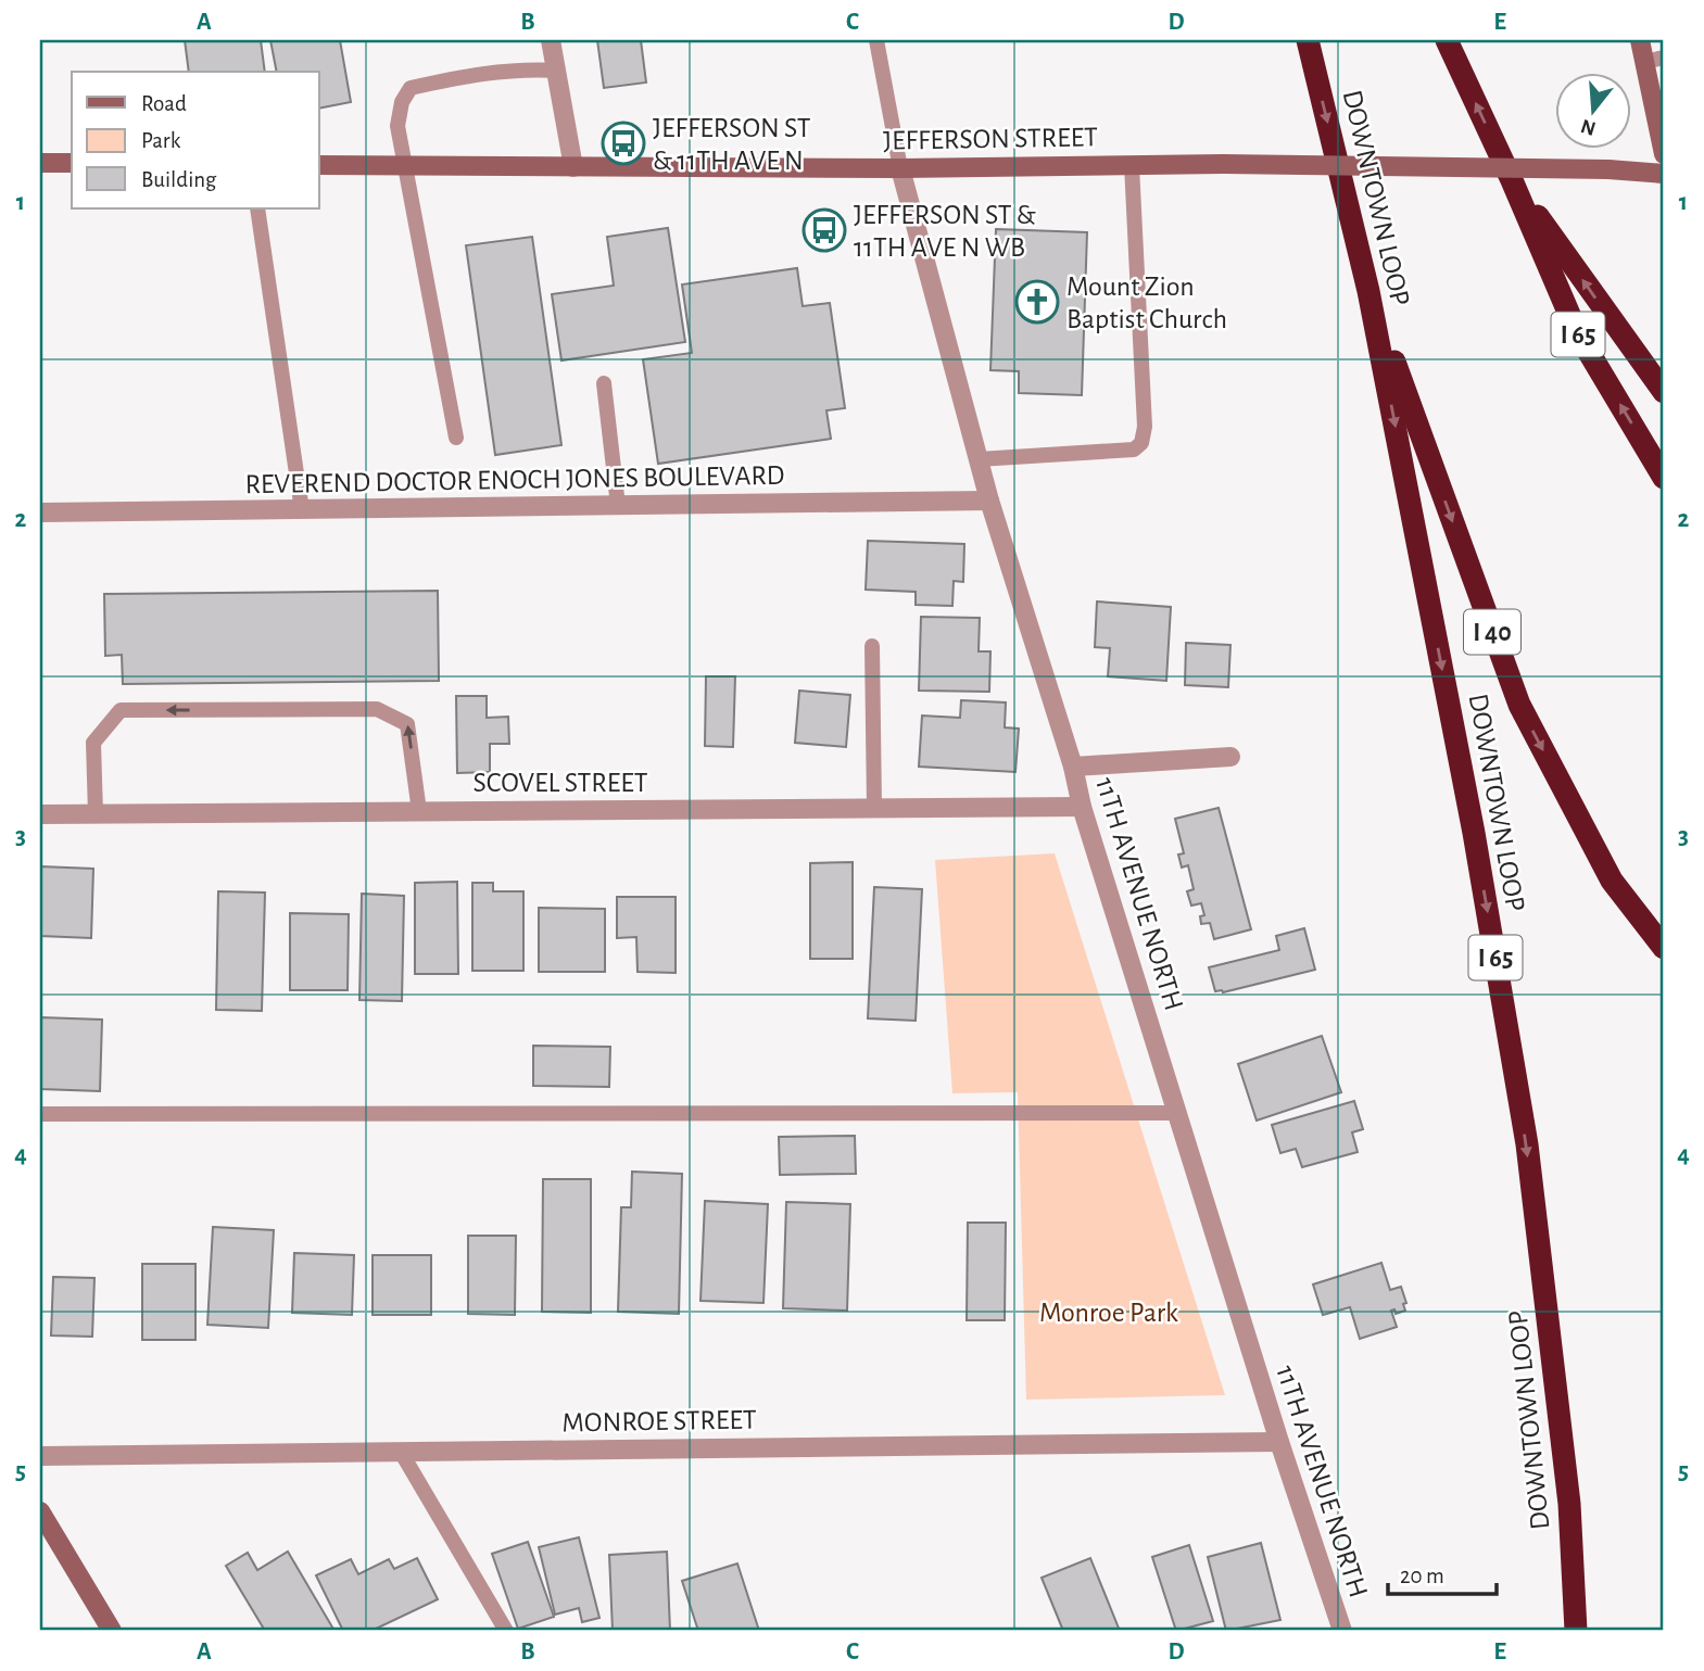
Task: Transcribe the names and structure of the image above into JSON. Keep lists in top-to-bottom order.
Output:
{
  "streets": {
    "highway": ["DOWNTOWN LOOP", "I 65", "I 40"],
    "main road": ["JEFFERSON STREET"],
    "street": [
      "REVEREND DOCTOR ENOCH JONES BOULEVARD",
      "SCOVEL STREET",
      "11TH AVENUE NORTH",
      "MONROE STREET"
    ]
  },
  "crossings": [
    ["JEFFERSON STREET", "11TH AVENUE NORTH"],
    ["DOWNTOWN LOOP", "I 40"],
    ["REVEREND DOCTOR ENOCH JONES BOULEVARD", "11TH AVENUE NORTH"],
    ["SCOVEL STREET", "11TH AVENUE NORTH"],
    ["11TH AVENUE NORTH", "MONROE STREET"]
  ],
  "parks": ["Monroe Park"],
  "places": {
    "bus stop": ["JEFFERSON ST & 11TH AVE N", "JEFFERSON ST & 11TH AVE N WB"],
    "church": ["Mount Zion Baptist Church"]
  },
  "legend": ["Road", "Park", "Building"],
  "scale_bar": "20 m",
  "north": "bottom",
  "grid": {
    "columns": [
      "A",
      "B",
      "C",
      "D",
      "E"
    ],
    "rows": [
      "1",
      "2",
      "3",
      "4",
      "5"
    ]
  }
}
